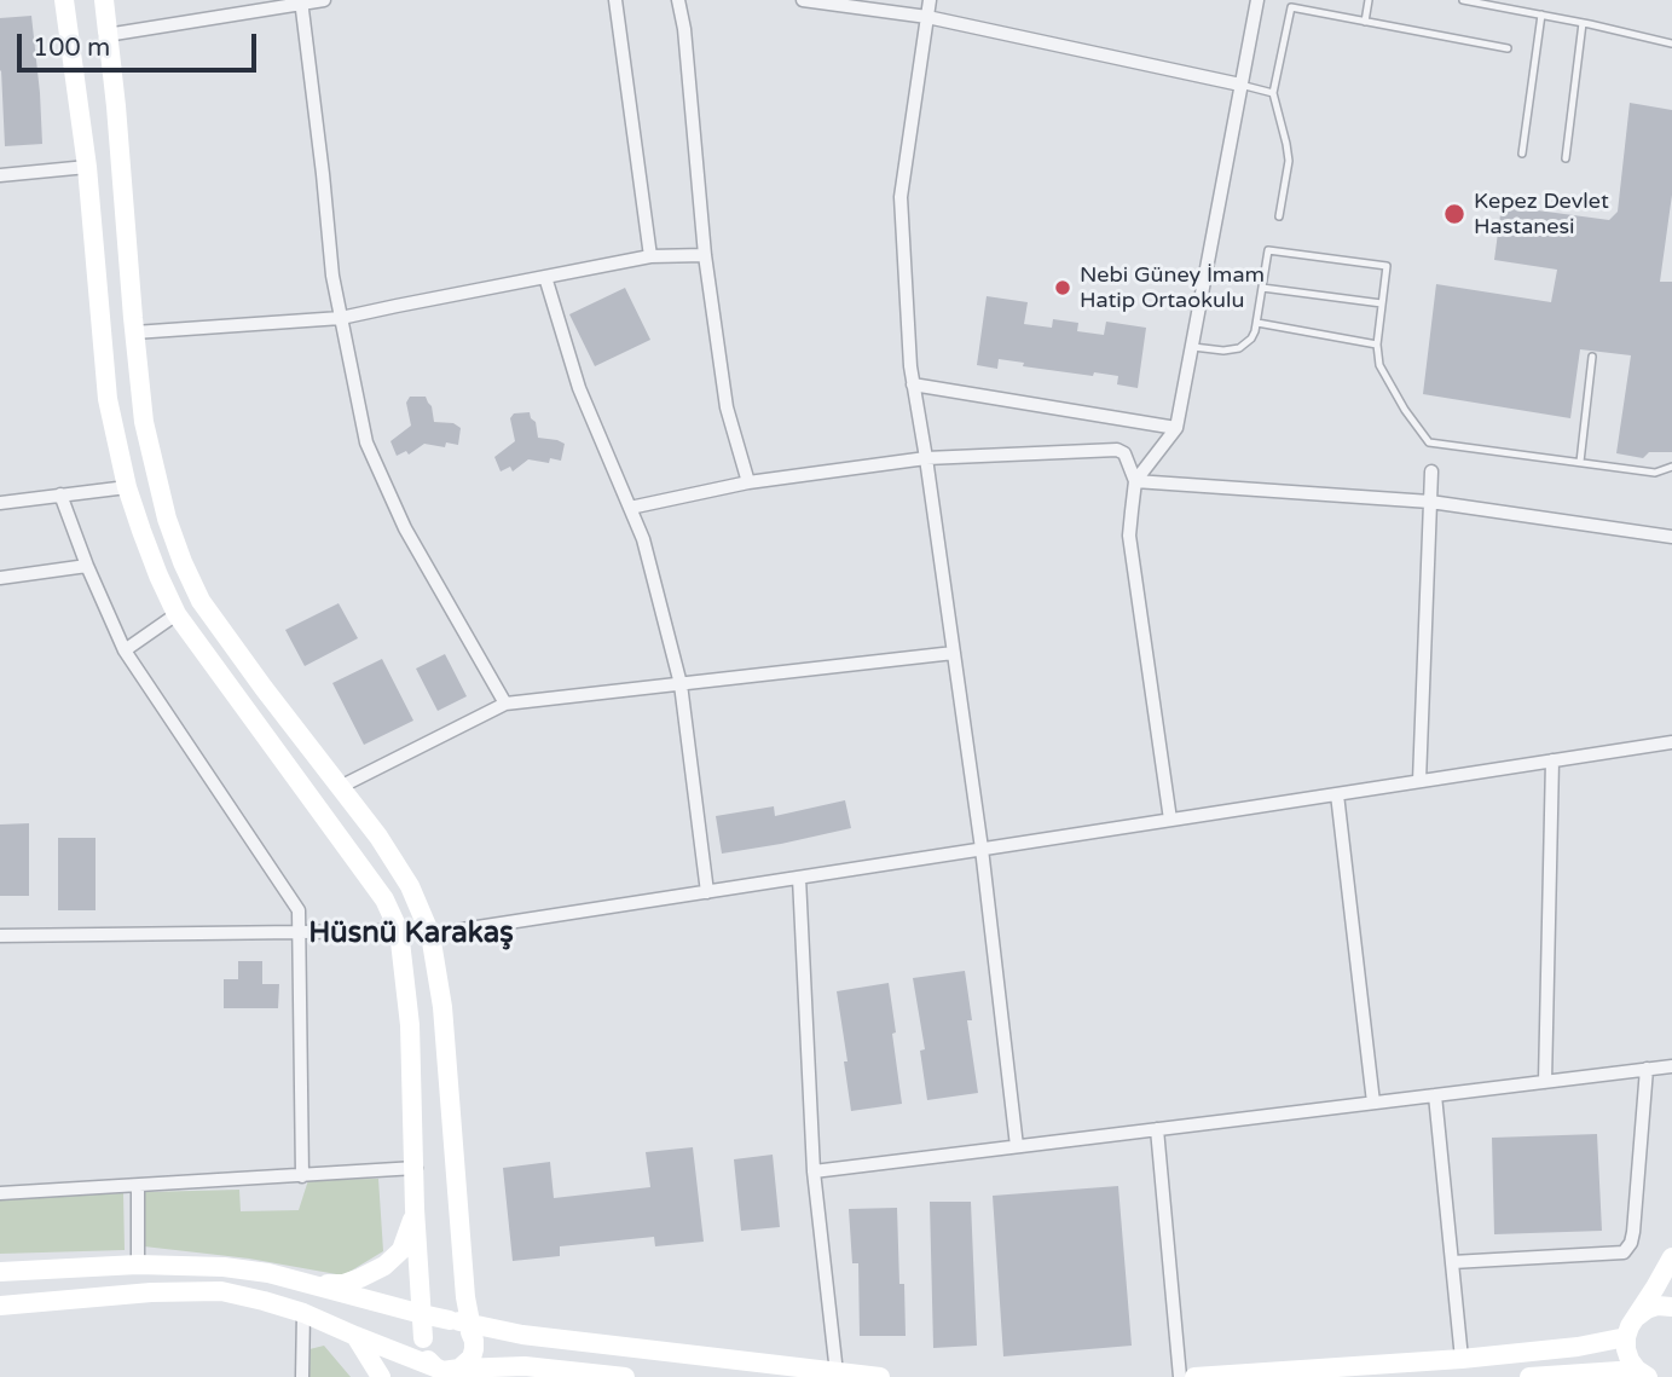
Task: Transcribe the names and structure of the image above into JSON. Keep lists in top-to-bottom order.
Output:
{
  "districts": ["Hüsnü Karakaş"],
  "places": ["Kepez Devlet Hastanesi", "Nebi Güney İmam Hatip Ortaokulu"],
  "scale_bar": "100 m"
}
